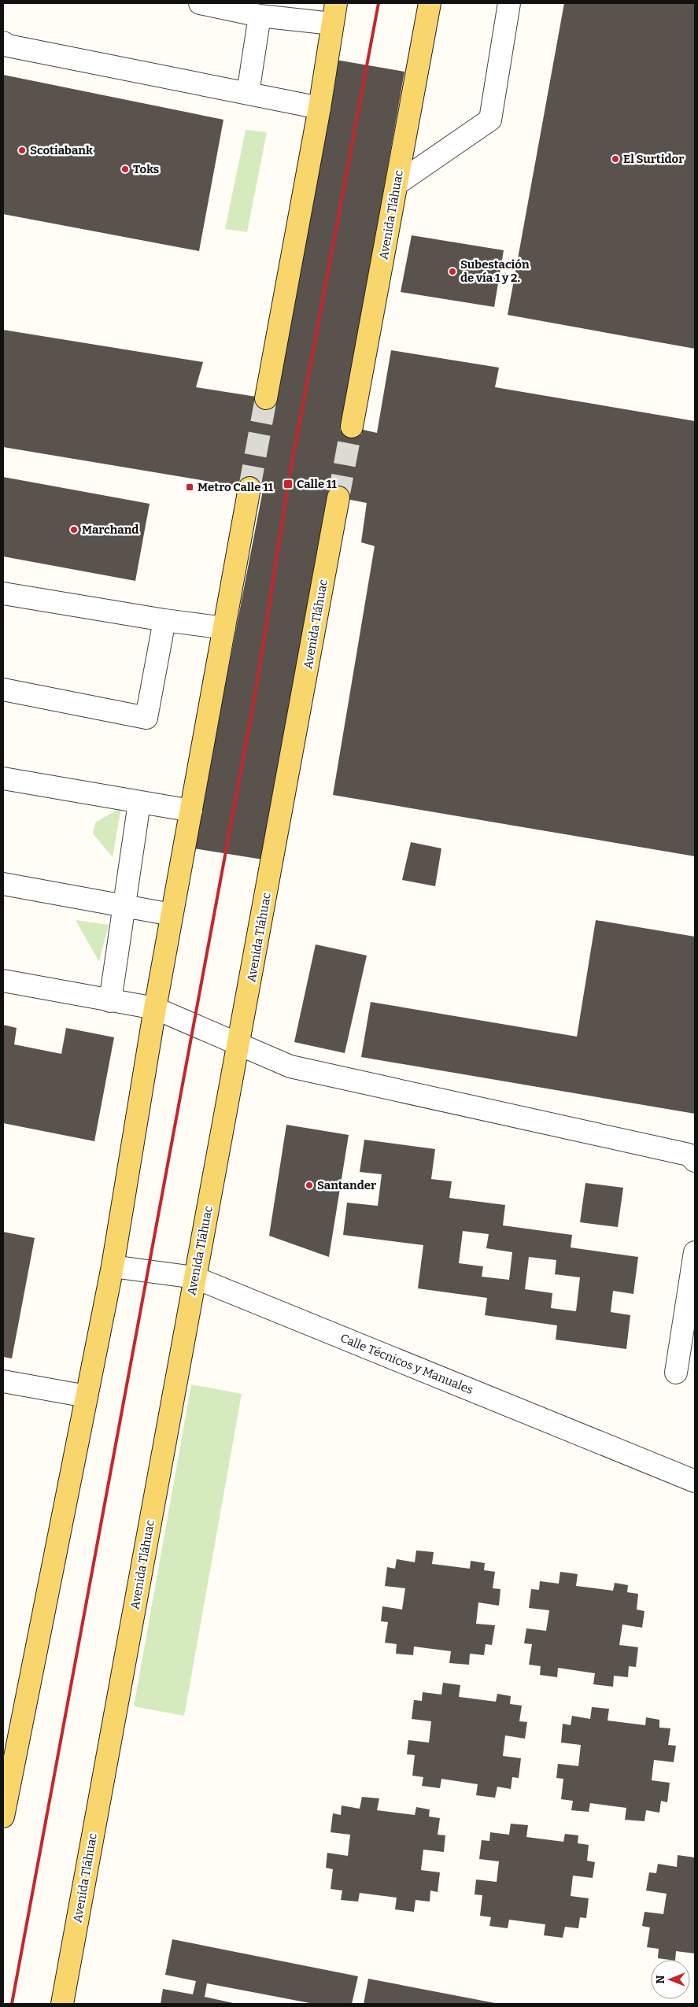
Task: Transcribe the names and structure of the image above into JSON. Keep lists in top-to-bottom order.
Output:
{
  "streets": {
    "main road": ["Avenida Tláhuac"],
    "street": ["Calle Técnicos y Manuales"]
  },
  "crossings": [
    ["Avenida Tláhuac", "Calle Técnicos y Manuales"]
  ],
  "places": {
    "other": [
      "Scotiabank",
      "El Surtidor",
      "Toks",
      "Subestación de vía 1 y 2.",
      "Marchand",
      "Santander"
    ],
    "transit": ["Calle 11", "Metro Calle 11"]
  },
  "north": "left"
}
